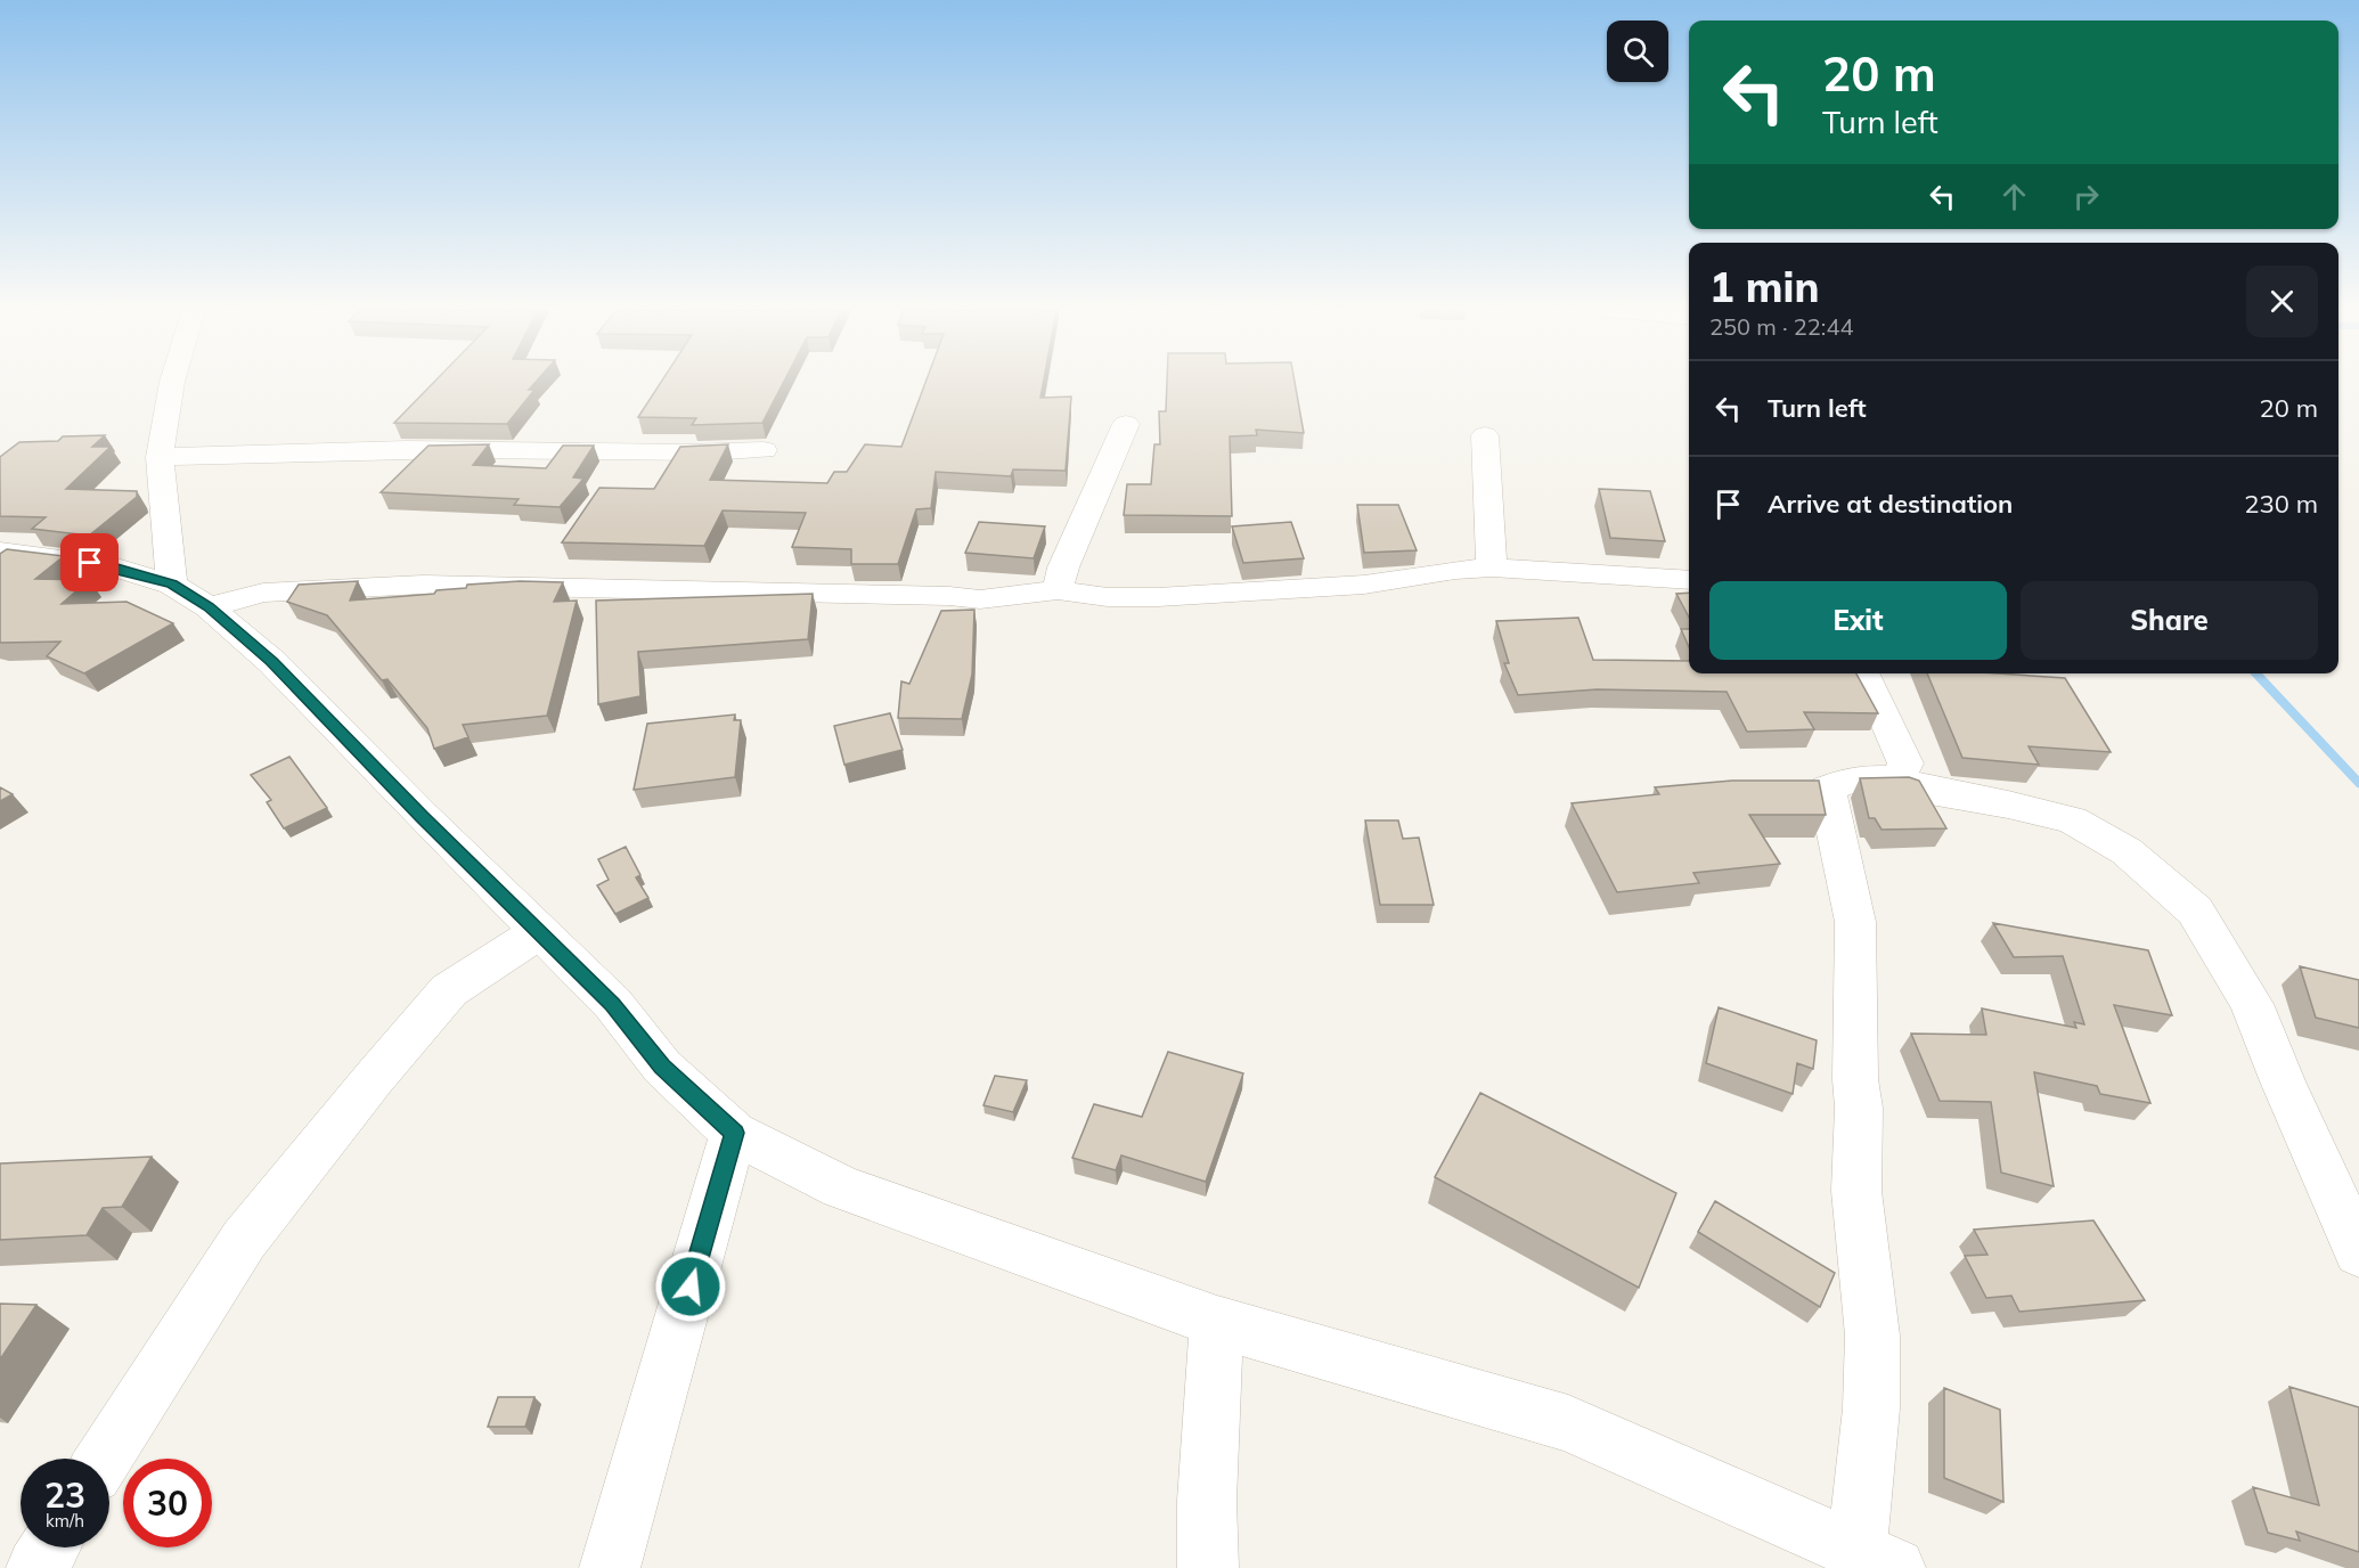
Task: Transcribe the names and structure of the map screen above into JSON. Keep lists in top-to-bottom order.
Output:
{
  "page": {
    "turn": ["20 m", "Turn left"],
    "heading": ["1 min", "250 m · 22:44"],
    "list": [
      {
        "name": "Turn left",
        "value": "20 m"
      },
      {
        "name": "Arrive at destination",
        "value": "230 m"
      }
    ],
    "buttons": ["Exit", "Share"],
    "speed": "23 km/h",
    "limit": "30"
  }
}
